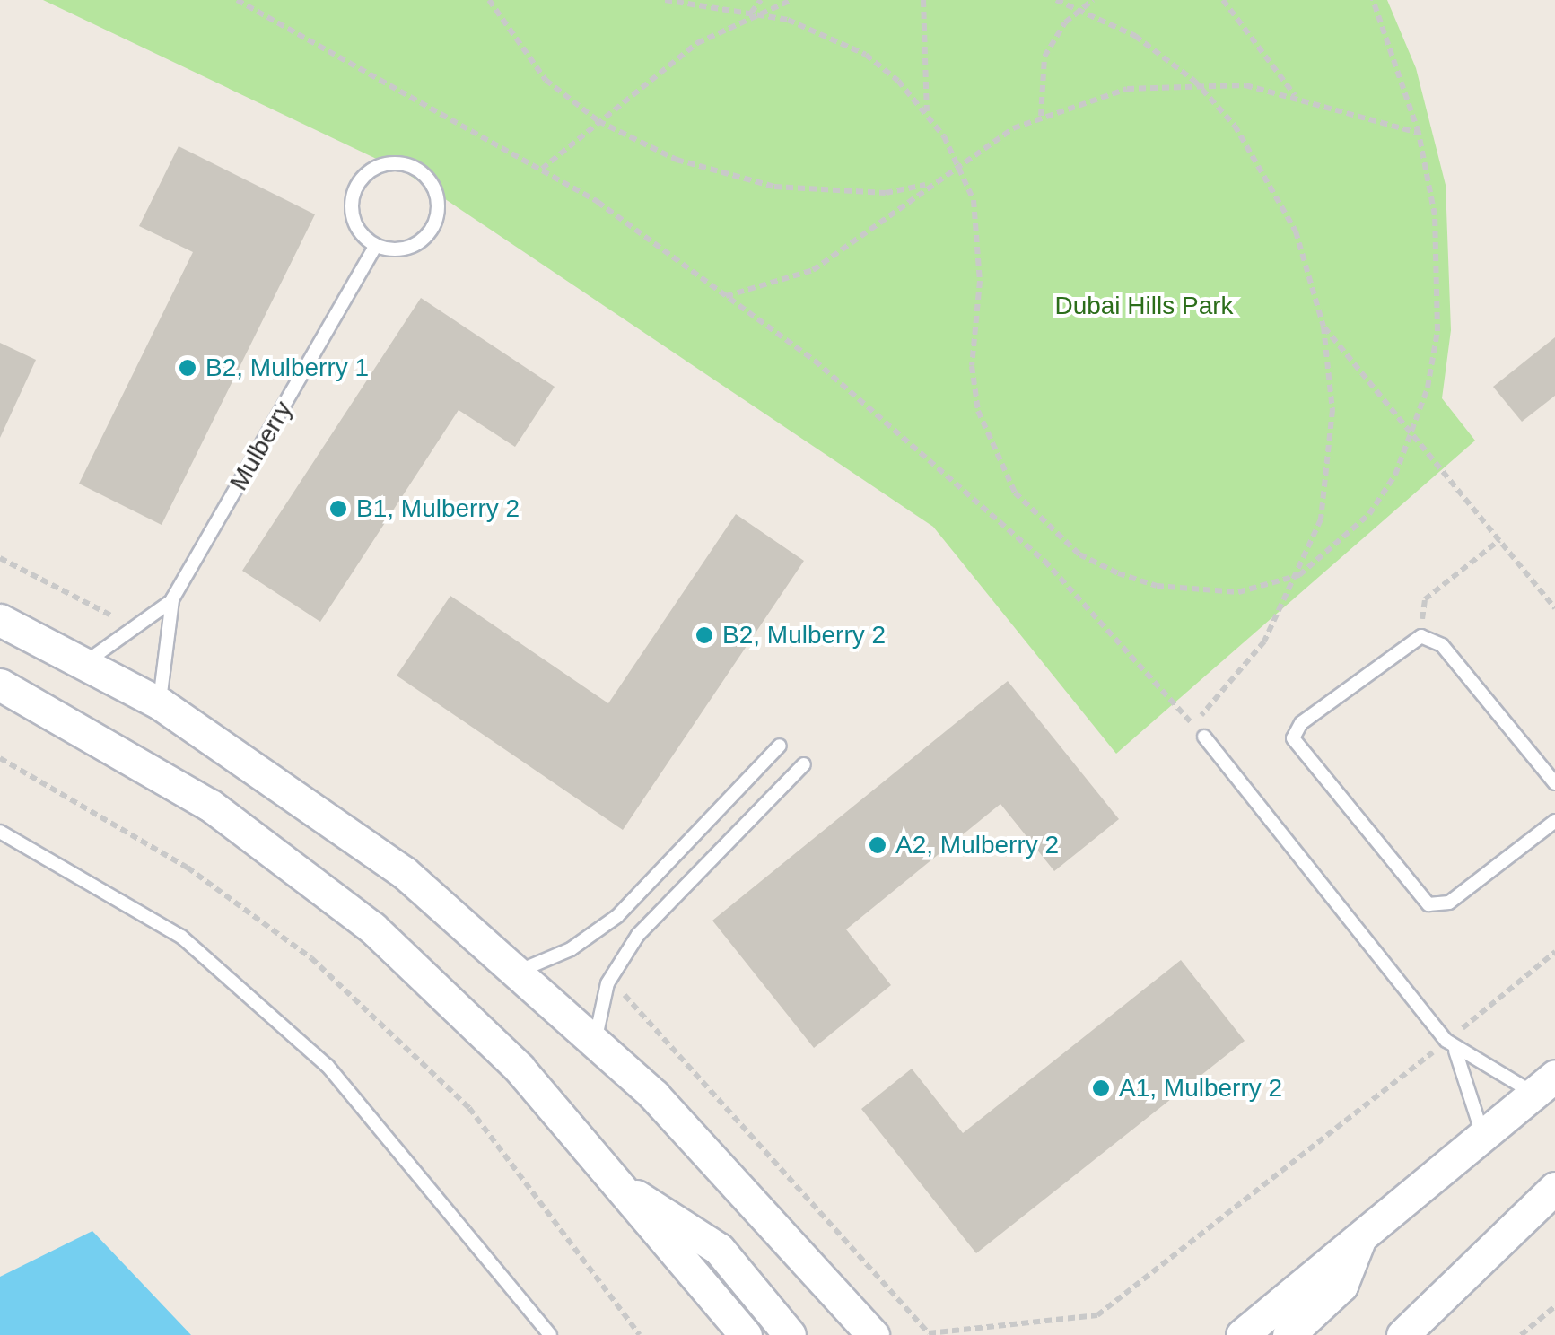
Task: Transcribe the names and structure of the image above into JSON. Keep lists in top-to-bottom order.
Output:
{
  "streets": {
    "lane": ["Mulberry"]
  },
  "parks": ["Dubai Hills Park"],
  "places": [
    "B2, Mulberry 1",
    "B1, Mulberry 2",
    "B2, Mulberry 2",
    "A2, Mulberry 2",
    "A1, Mulberry 2"
  ]
}
